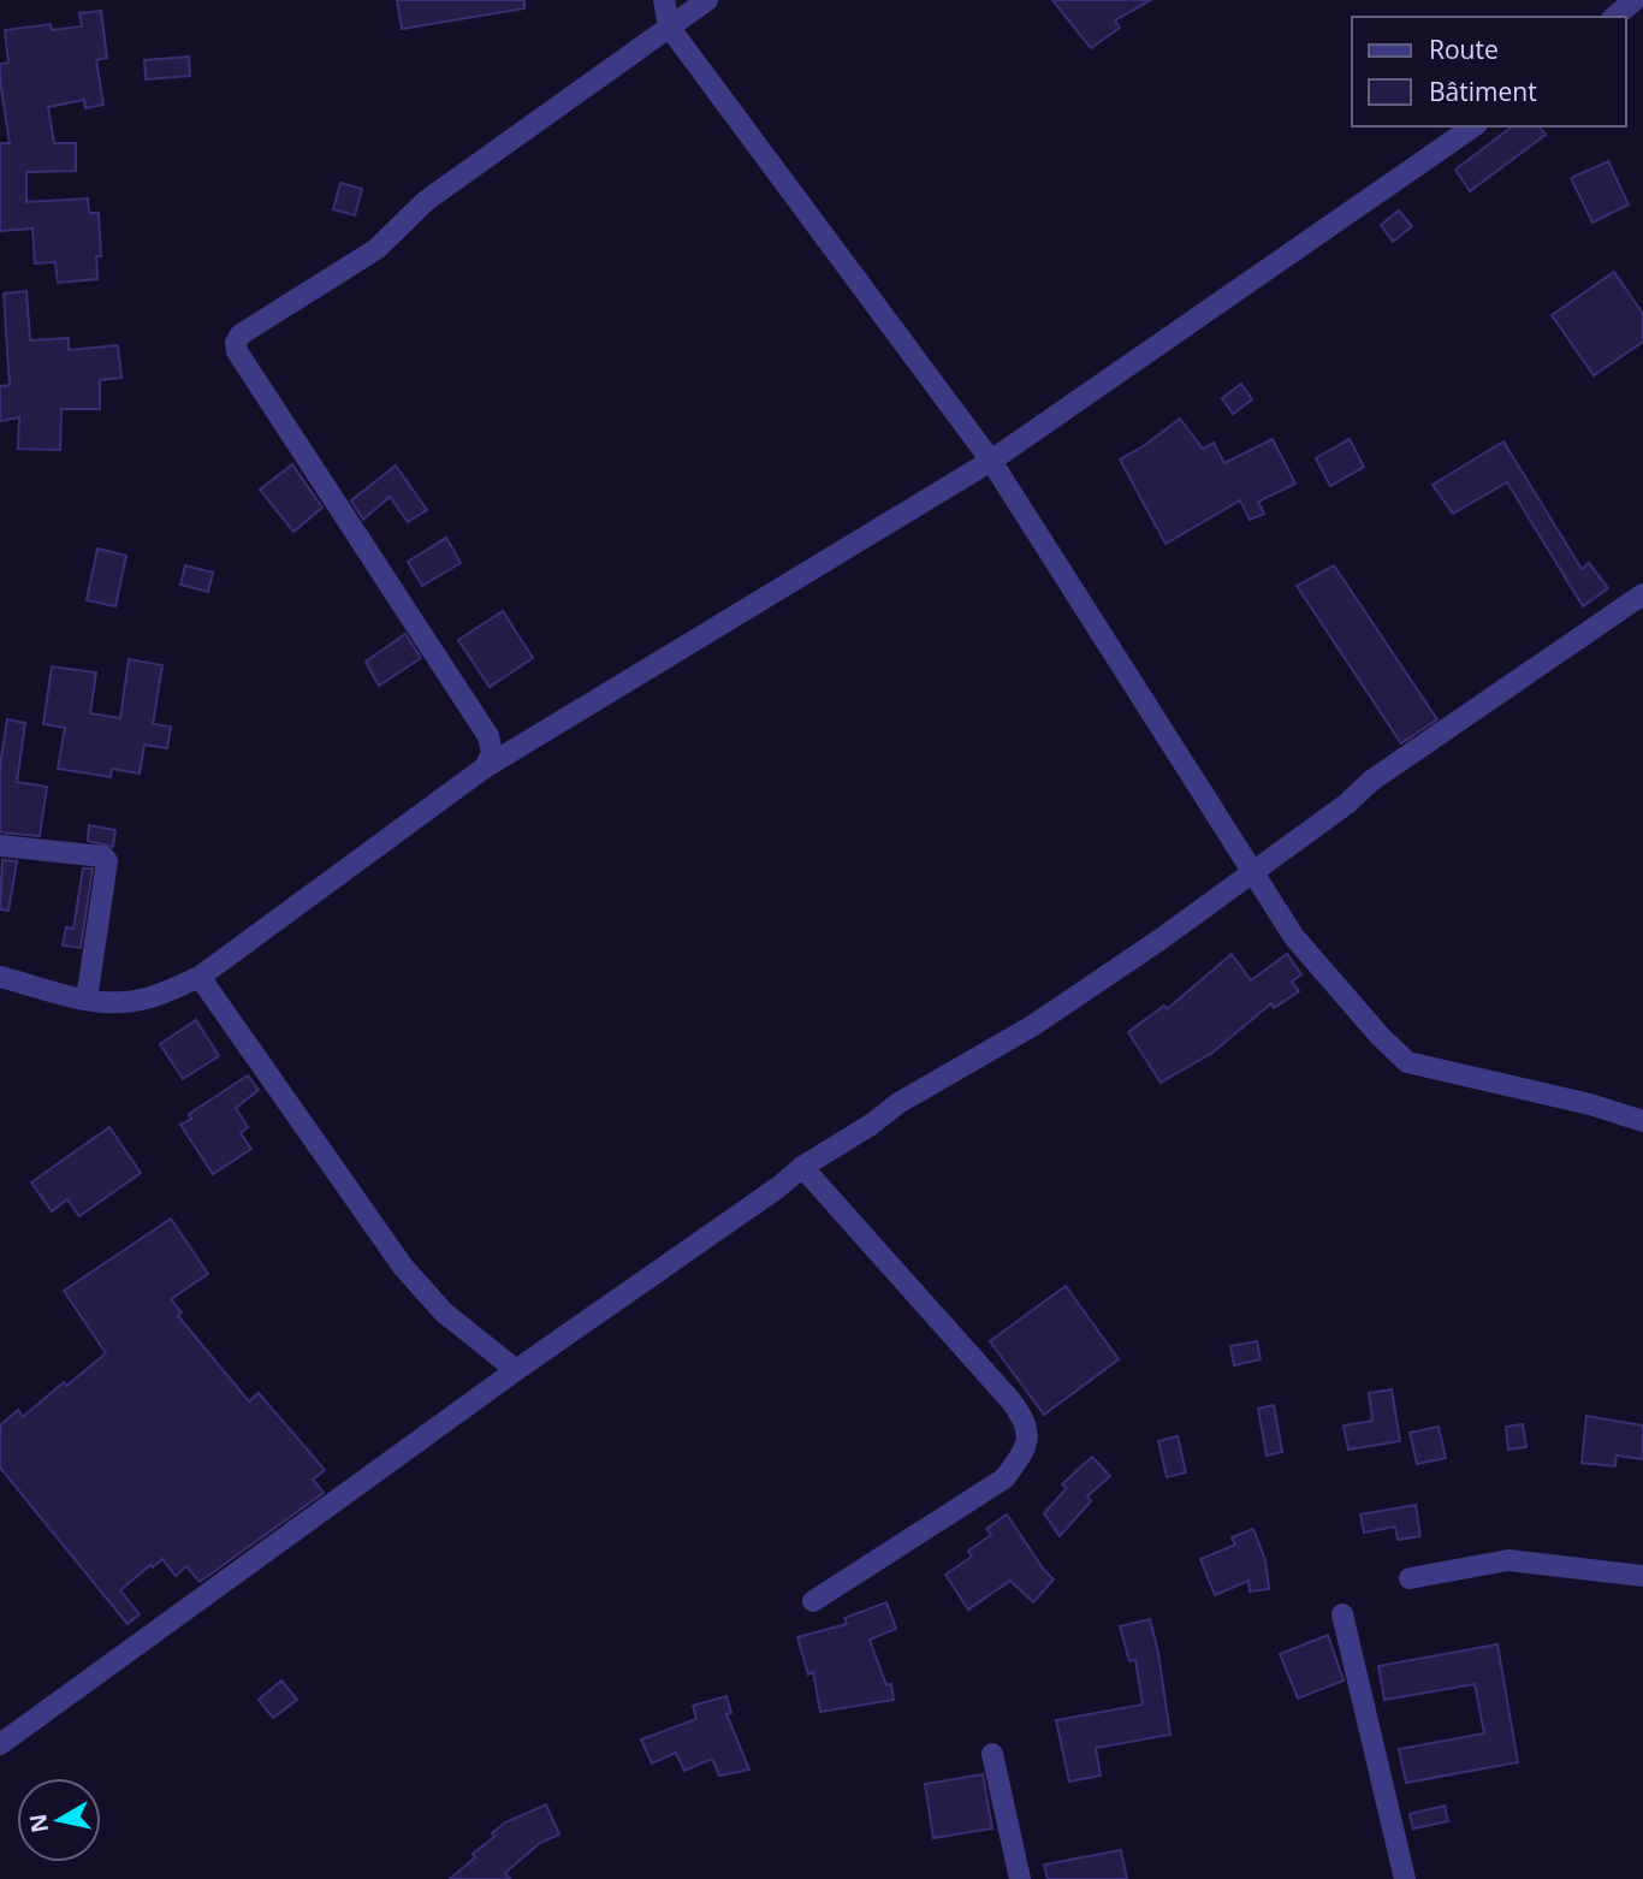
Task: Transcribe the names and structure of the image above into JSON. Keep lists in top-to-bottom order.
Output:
{
  "legend": ["Route", "Bâtiment"],
  "north": "left"
}
